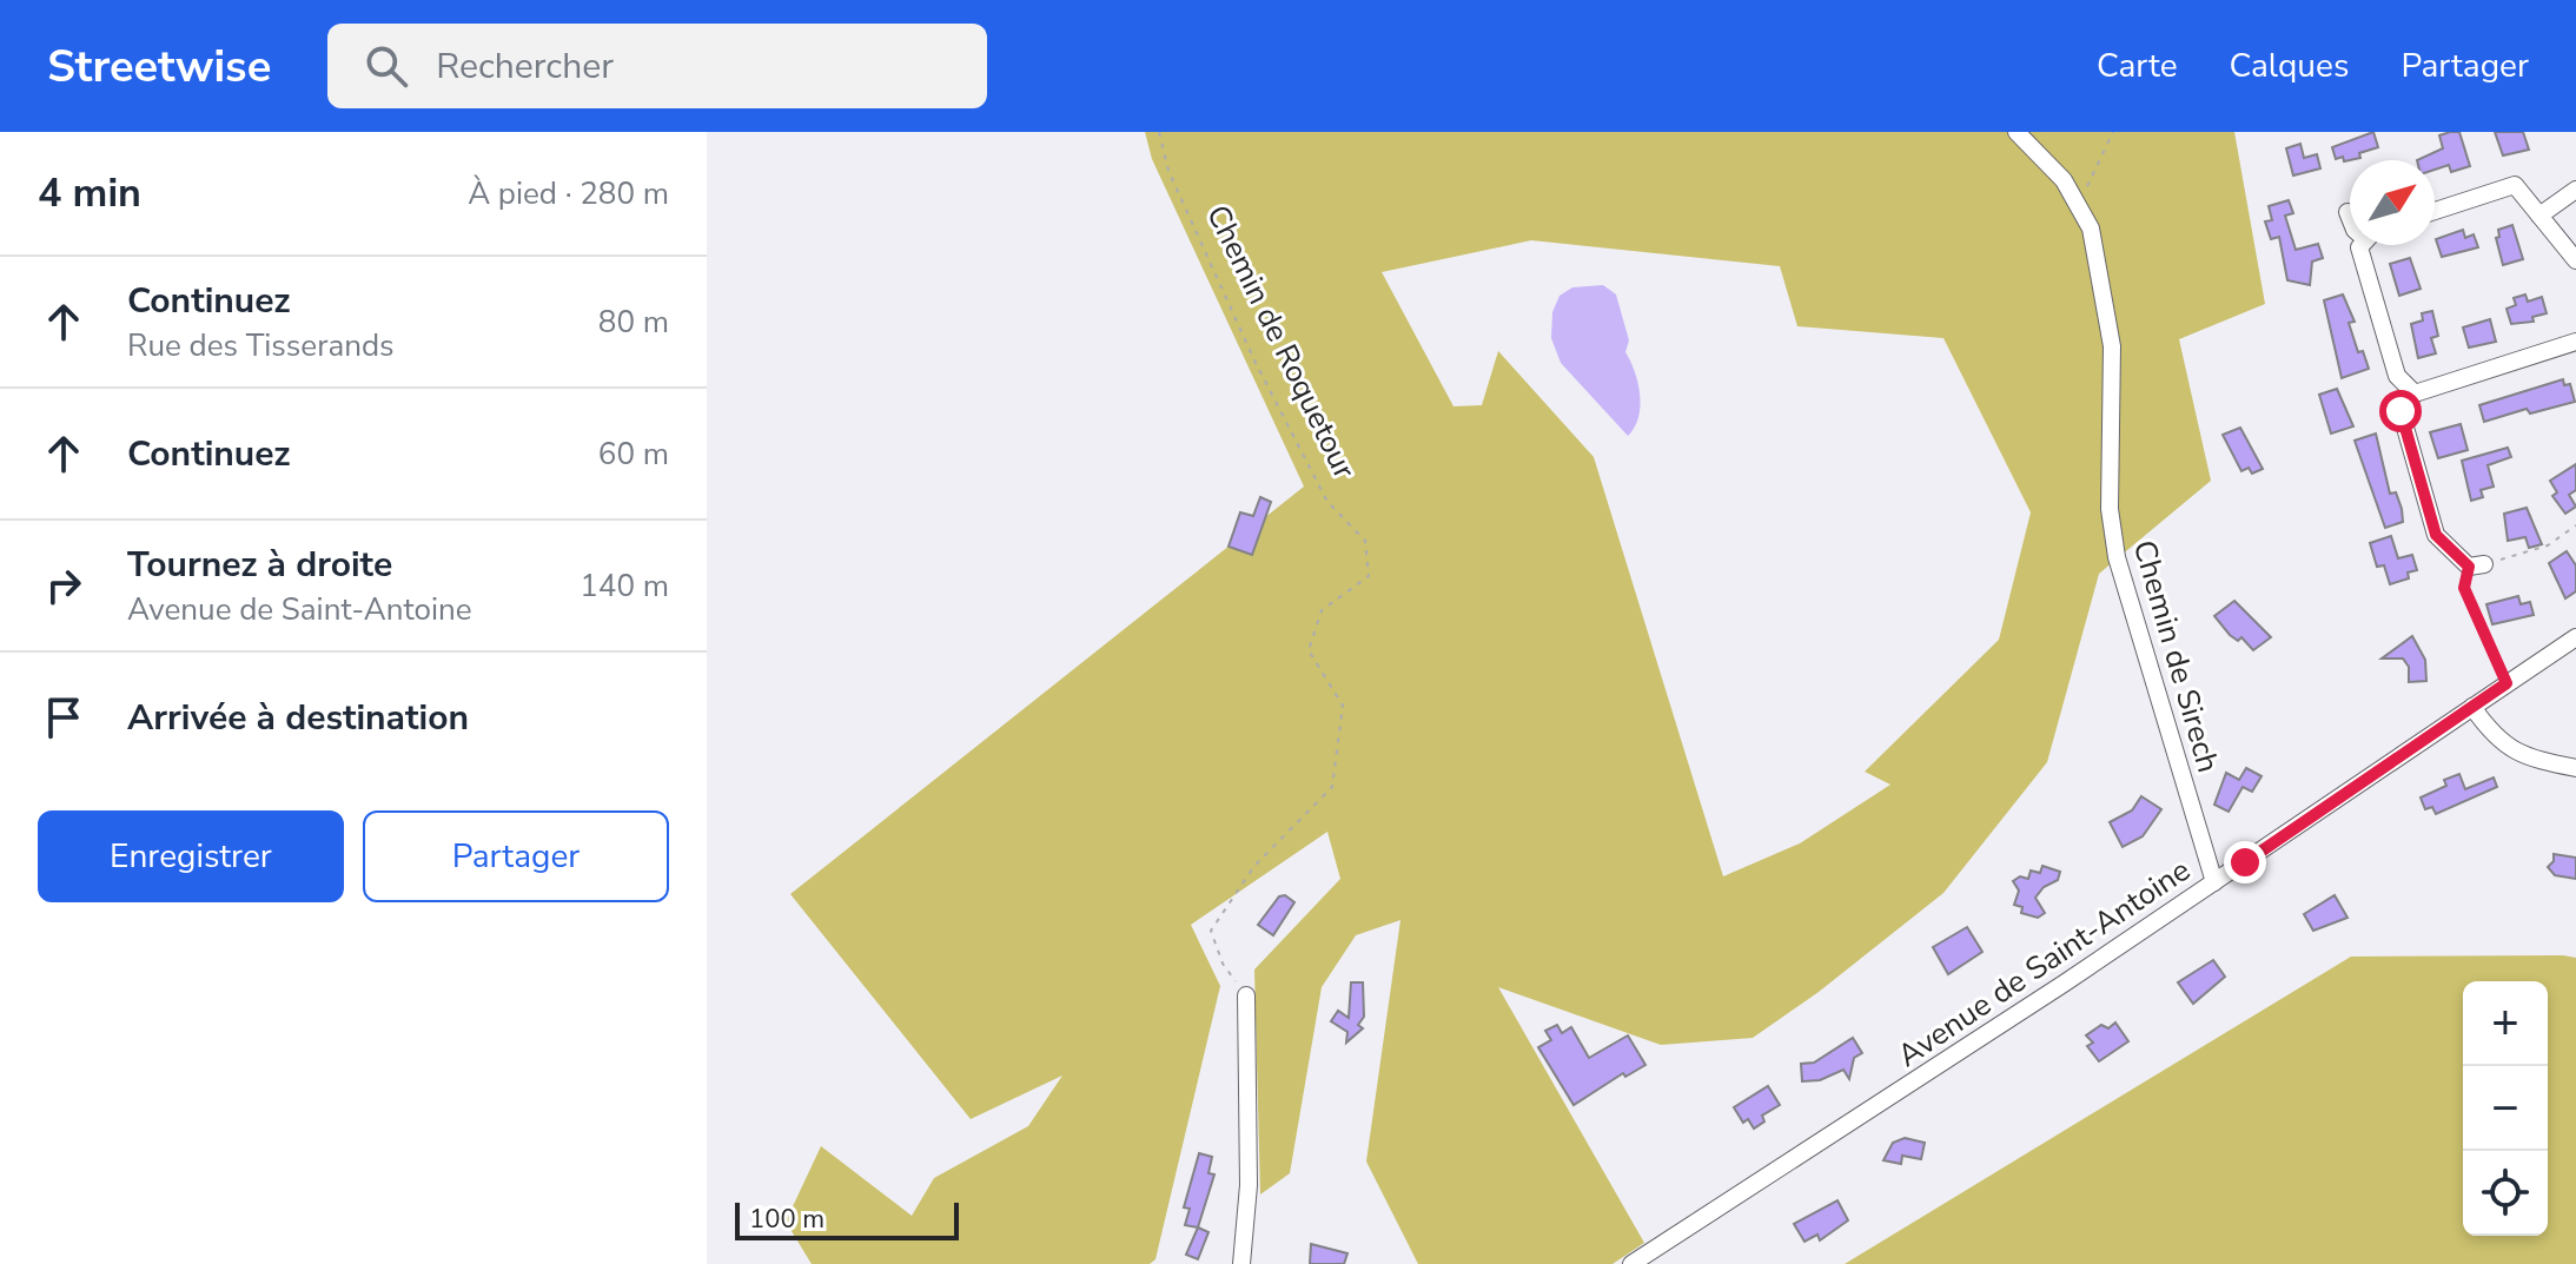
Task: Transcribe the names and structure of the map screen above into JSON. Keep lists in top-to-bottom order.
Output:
{
  "streets": {
    "street": ["Chemin de Sirech", "Avenue de Saint-Antoine"],
    "path": ["Chemin de Roquetour"]
  },
  "crossings": [
    ["Chemin de Sirech", "Avenue de Saint-Antoine"]
  ],
  "scale_bar": "100 m",
  "north": "top right",
  "page": {
    "header": "Streetwise",
    "search": "Rechercher",
    "nav": ["Carte", "Calques", "Partager"],
    "heading": ["4 min", "À pied · 280 m"],
    "list": [
      ["Continuez", "Rue des Tisserands", "80 m"],
      ["Continuez", "60 m"],
      ["Tournez à droite", "Avenue de Saint-Antoine", "140 m"],
      "Arrivée à destination"
    ],
    "buttons": ["Enregistrer", "Partager"],
    "map_buttons": ["+", "−"],
    "scale": "100 m"
  }
}
